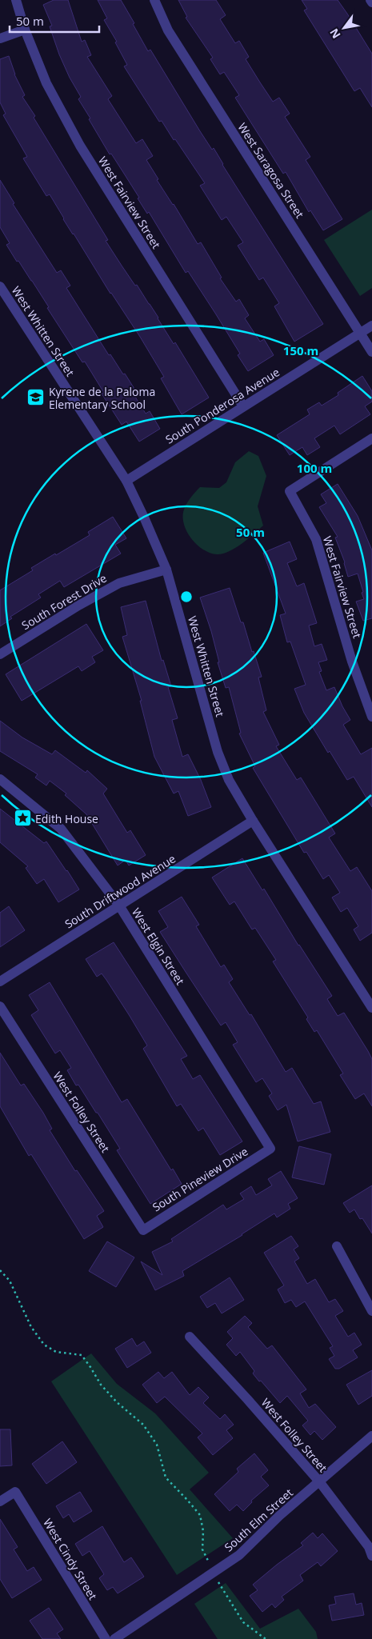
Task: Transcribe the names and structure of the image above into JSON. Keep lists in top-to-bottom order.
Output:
{
  "streets": {
    "street": [
      "West Saragosa Street",
      "West Fairview Street",
      "West Whitten Street",
      "South Ponderosa Avenue",
      "South Forest Drive",
      "South Driftwood Avenue",
      "West Elgin Street",
      "West Folley Street",
      "South Pineview Drive",
      "South Elm Street",
      "West Cindy Street"
    ]
  },
  "crossings": [
    ["West Saragosa Street", "South Ponderosa Avenue"],
    ["West Fairview Street", "South Ponderosa Avenue"],
    ["West Whitten Street", "South Ponderosa Avenue"],
    ["West Whitten Street", "South Forest Drive"],
    ["West Whitten Street", "South Driftwood Avenue"],
    ["South Driftwood Avenue", "West Elgin Street"],
    ["West Elgin Street", "South Pineview Drive"],
    ["West Folley Street", "South Pineview Drive"],
    ["West Folley Street", "South Elm Street"]
  ],
  "places": {
    "school or university": ["Kyrene de la Paloma Elementary School"],
    "place": ["Edith House"]
  },
  "scale_bar": "50 m",
  "north": "bottom left",
  "rings": ["150 m", "100 m", "50 m"]
}
